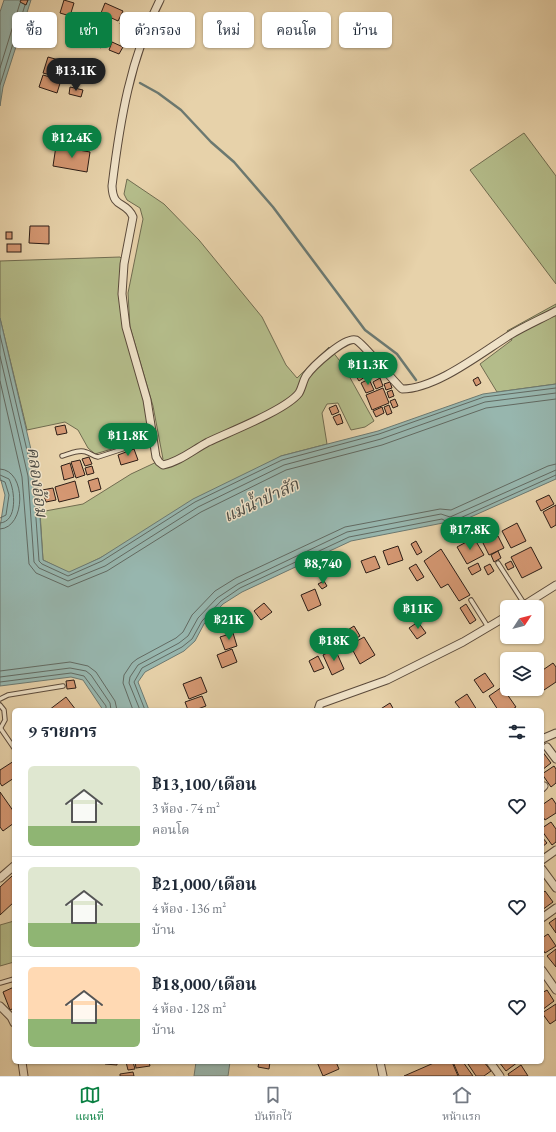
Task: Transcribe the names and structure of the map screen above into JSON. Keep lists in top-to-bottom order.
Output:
{
  "water": ["คลองอ้อม", "แม่น้ำป่าสัก"],
  "north": "top right",
  "page": {
    "chip": [
      "ซื้อ",
      "เช่า",
      "ตัวกรอง",
      "ใหม่",
      "คอนโด",
      "บ้าน"
    ],
    "price": [
      "฿13.1K",
      "฿12.4K",
      "฿11.3K",
      "฿11.8K",
      "฿17.8K",
      "฿8,740",
      "฿11K",
      "฿21K",
      "฿18K"
    ],
    "heading": "9 รายการ",
    "list": [
      {
        "name": "฿13,100/เดือน",
        "note": "3 ห้อง · 74 m² · คอนโด"
      },
      {
        "name": "฿21,000/เดือน",
        "note": "4 ห้อง · 136 m² · บ้าน"
      },
      {
        "name": "฿18,000/เดือน",
        "note": "4 ห้อง · 128 m² · บ้าน"
      }
    ],
    "tabs": ["แผนที่", "บันทึกไว้", "หน้าแรก"]
  }
}
